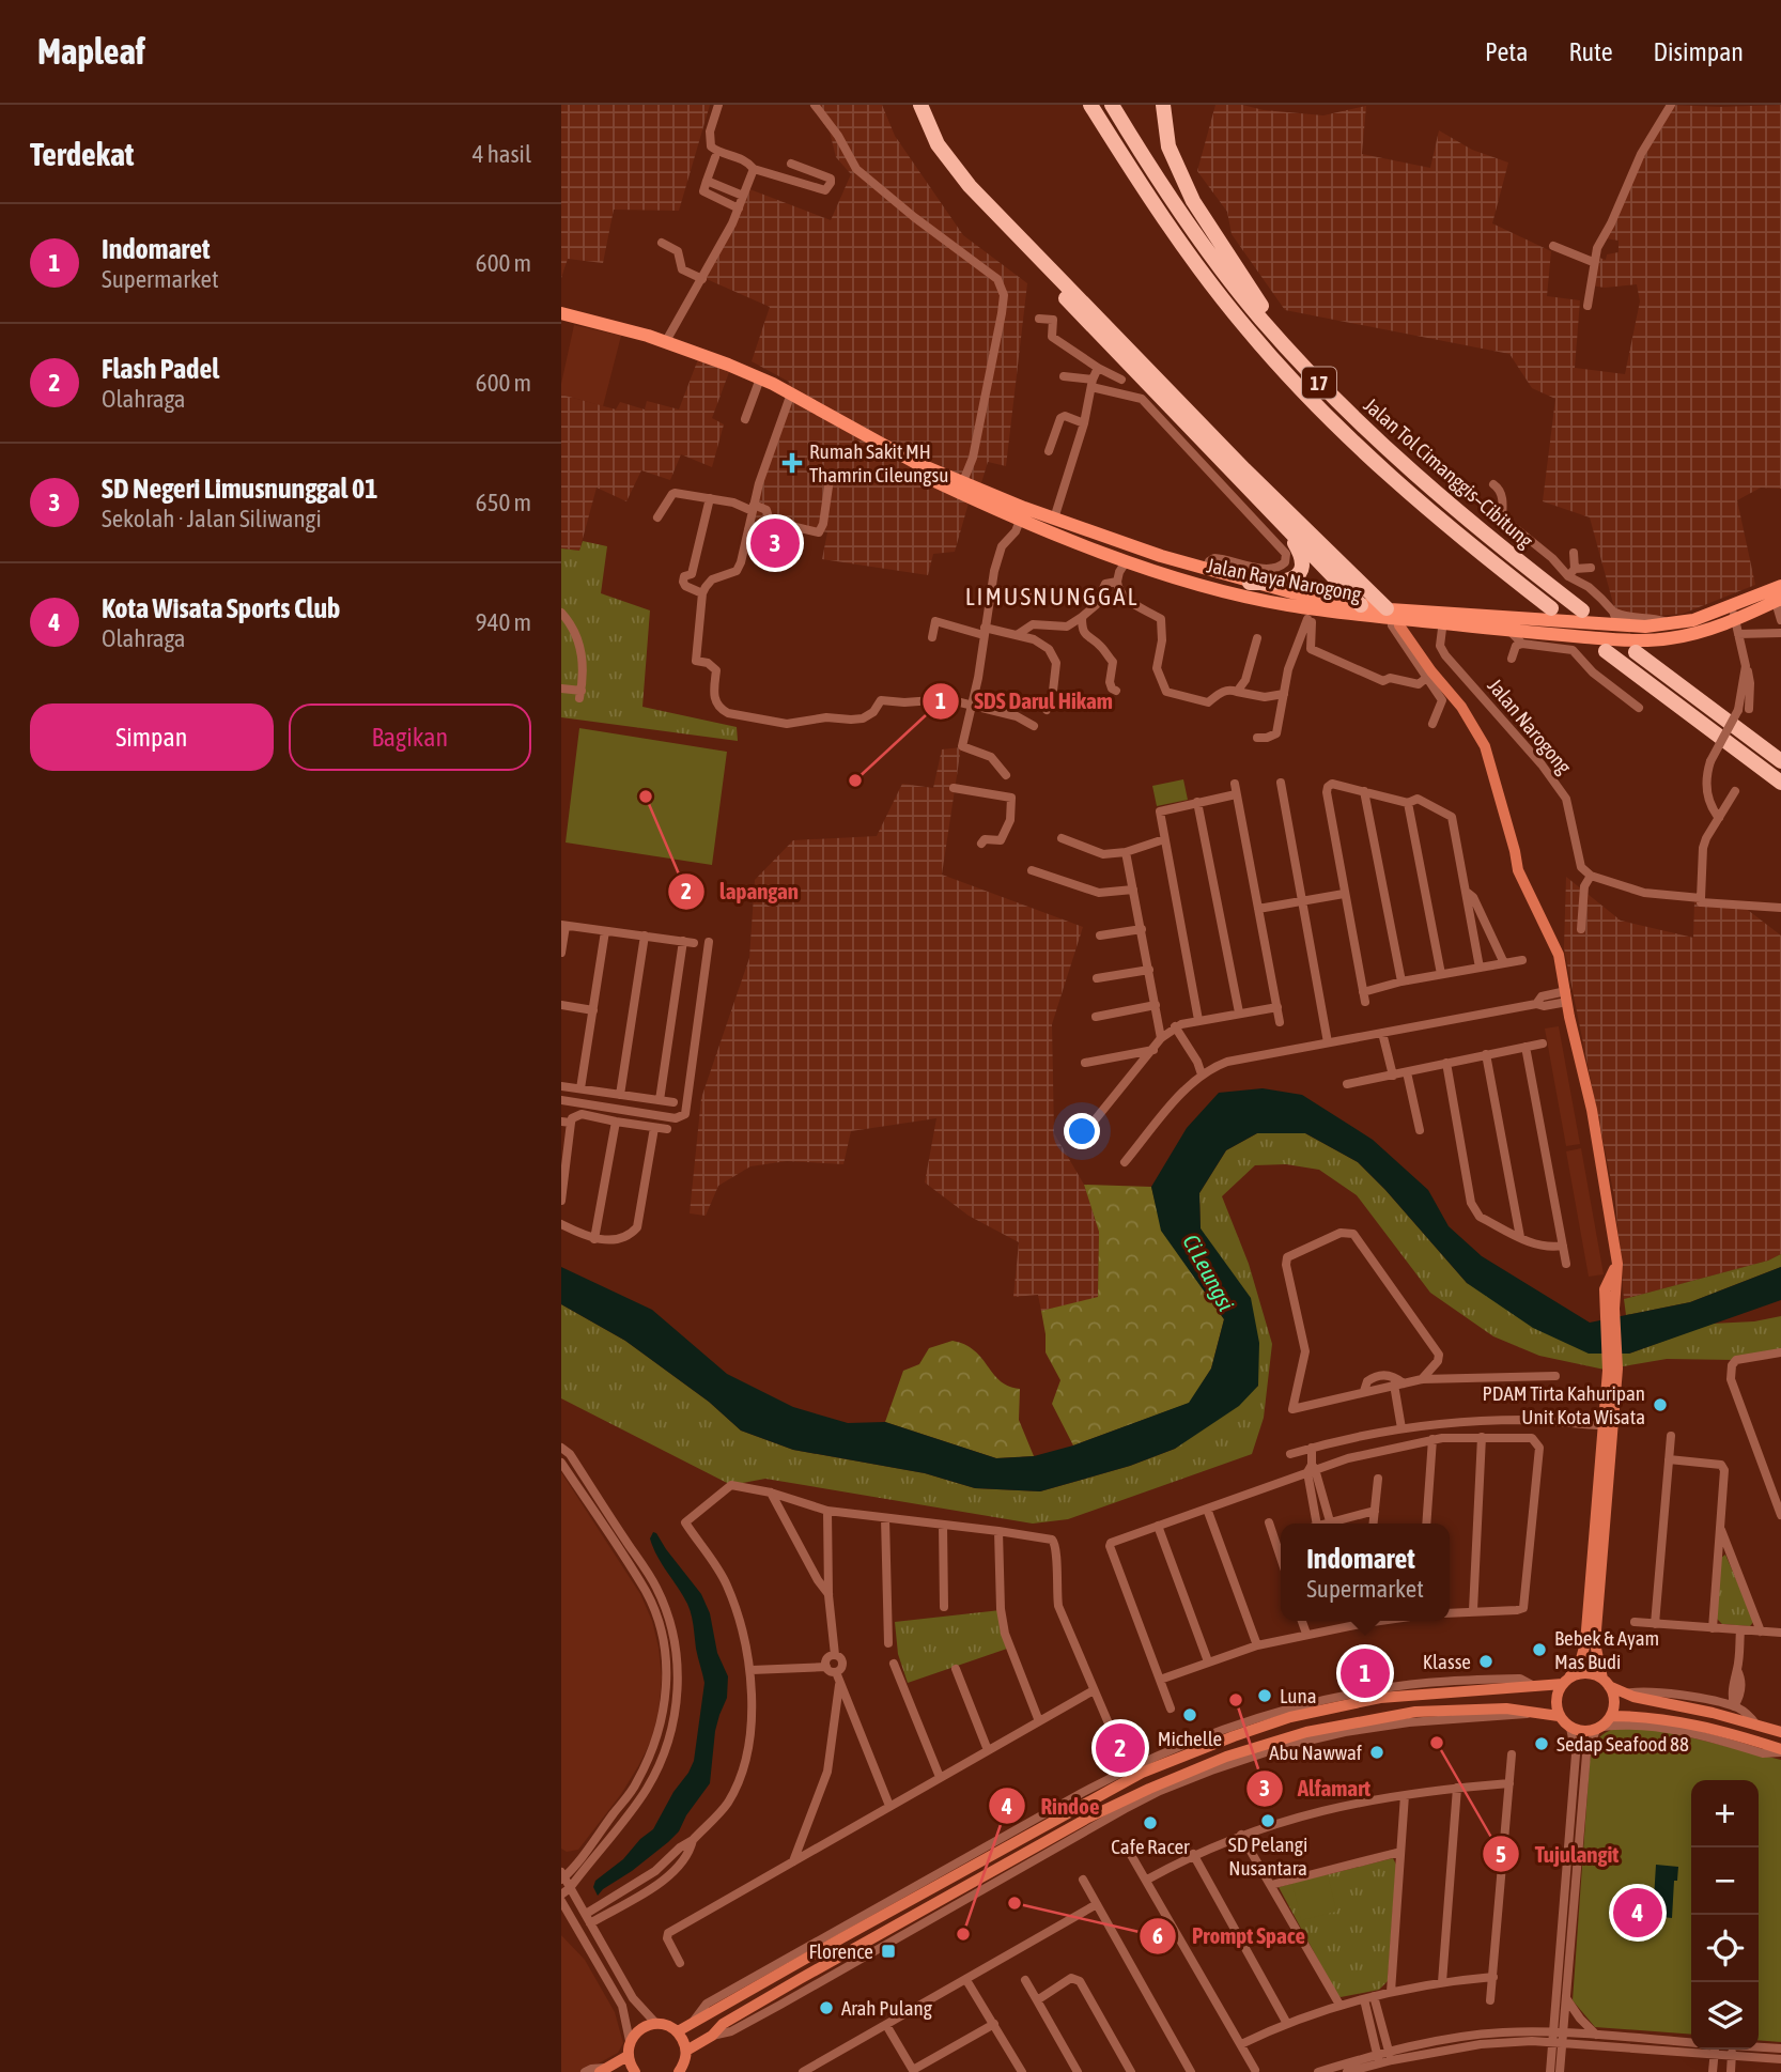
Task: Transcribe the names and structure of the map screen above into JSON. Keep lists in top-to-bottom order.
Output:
{
  "streets": {
    "highway": ["17", "Jalan Tol Cimanggis–Cibitung"],
    "main road": ["Jalan Raya Narogong"],
    "street": ["Jalan Narogong"]
  },
  "districts": ["LIMUSNUNGGAL"],
  "water": ["Ci Leungsi"],
  "places": {
    "health": ["Rumah Sakit MH Thamrin Cileungsu"],
    "other": [
      "SDS Darul Hikam",
      "lapangan",
      "PDAM Tirta Kahuripan Unit Kota Wisata",
      "Bebek & Ayam Mas Budi",
      "Klasse",
      "Luna",
      "Alfamart",
      "Michelle",
      "Tujulangit",
      "Sedap Seafood 88",
      "Abu Nawwaf",
      "SD Pelangi Nusantara",
      "Cafe Racer",
      "Prompt Space",
      "Rindoe",
      "Arah Pulang"
    ],
    "transit": ["Florence"]
  },
  "page": {
    "header": "Mapleaf",
    "nav": ["Peta", "Rute", "Disimpan"],
    "heading": ["Terdekat", "4 hasil"],
    "list": [
      {
        "mark": "1",
        "name": "Indomaret",
        "note": "Supermarket",
        "value": "600 m"
      },
      {
        "mark": "2",
        "name": "Flash Padel",
        "note": "Olahraga",
        "value": "600 m"
      },
      {
        "mark": "3",
        "name": "SD Negeri Limusnunggal 01",
        "note": "Sekolah · Jalan Siliwangi",
        "value": "650 m"
      },
      {
        "mark": "4",
        "name": "Kota Wisata Sports Club",
        "note": "Olahraga",
        "value": "940 m"
      }
    ],
    "pins": [
      "3",
      "1",
      "2",
      "4"
    ],
    "buttons": ["Simpan", "Bagikan"],
    "popup": ["Indomaret", "Supermarket"],
    "map_buttons": ["+", "−"]
  }
}
